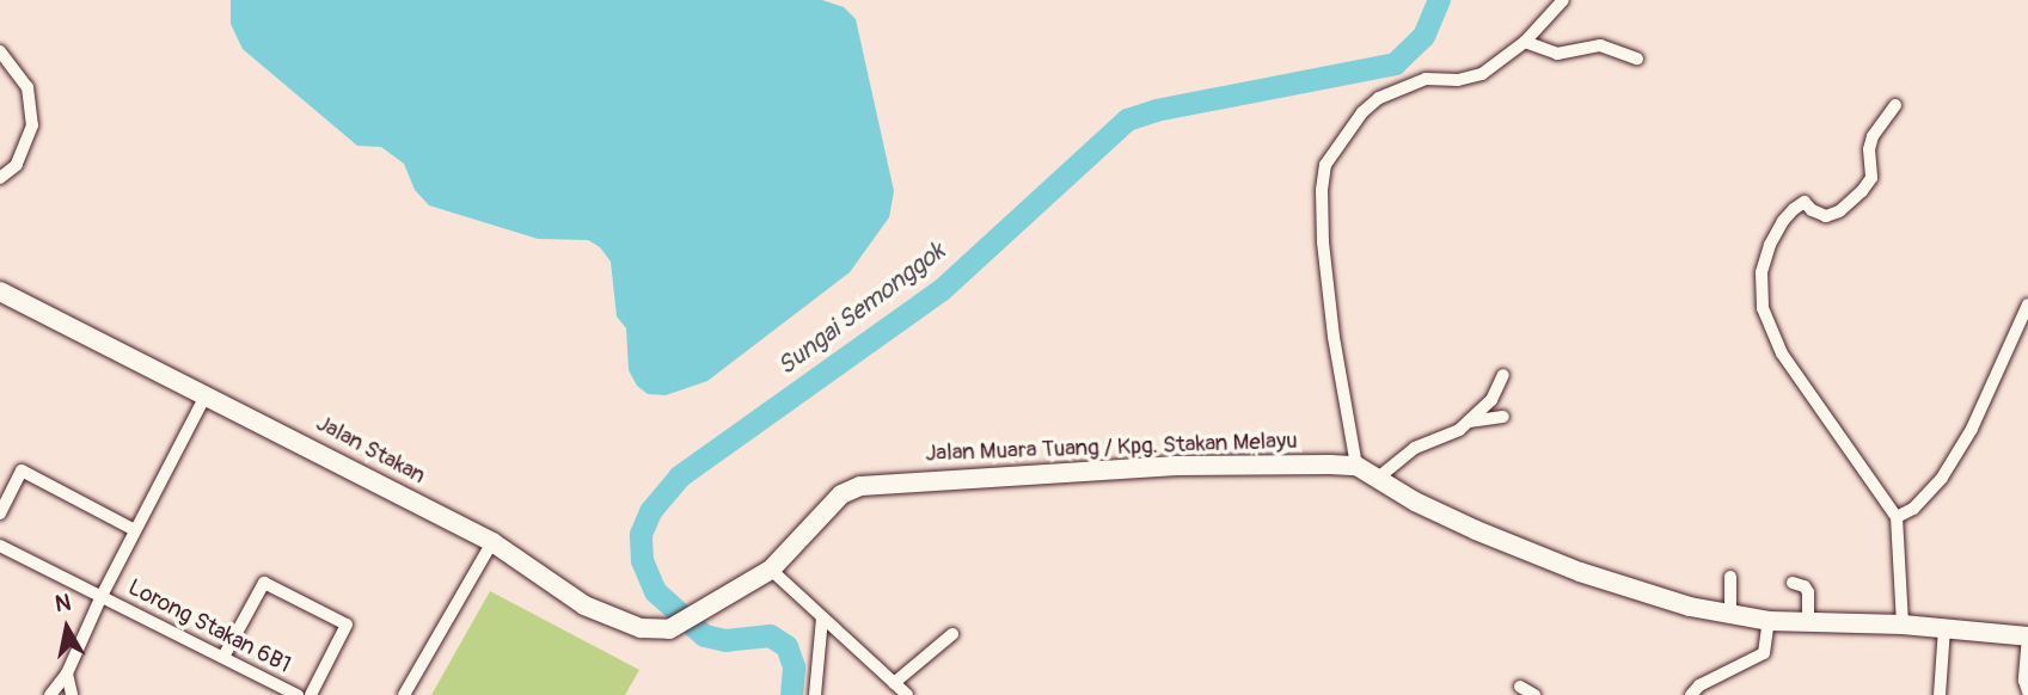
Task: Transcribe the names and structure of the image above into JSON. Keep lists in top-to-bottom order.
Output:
{
  "streets": {
    "main road": ["Jalan Muara Tuang / Kpg. Stakan Melayu", "Jalan Stakan"],
    "street": ["Lorong Stakan 6B1"]
  },
  "crossings": [
    ["Jalan Muara Tuang / Kpg. Stakan Melayu", "Jalan Stakan"]
  ],
  "water": ["Sungai Semonggok"],
  "north": "top"
}
